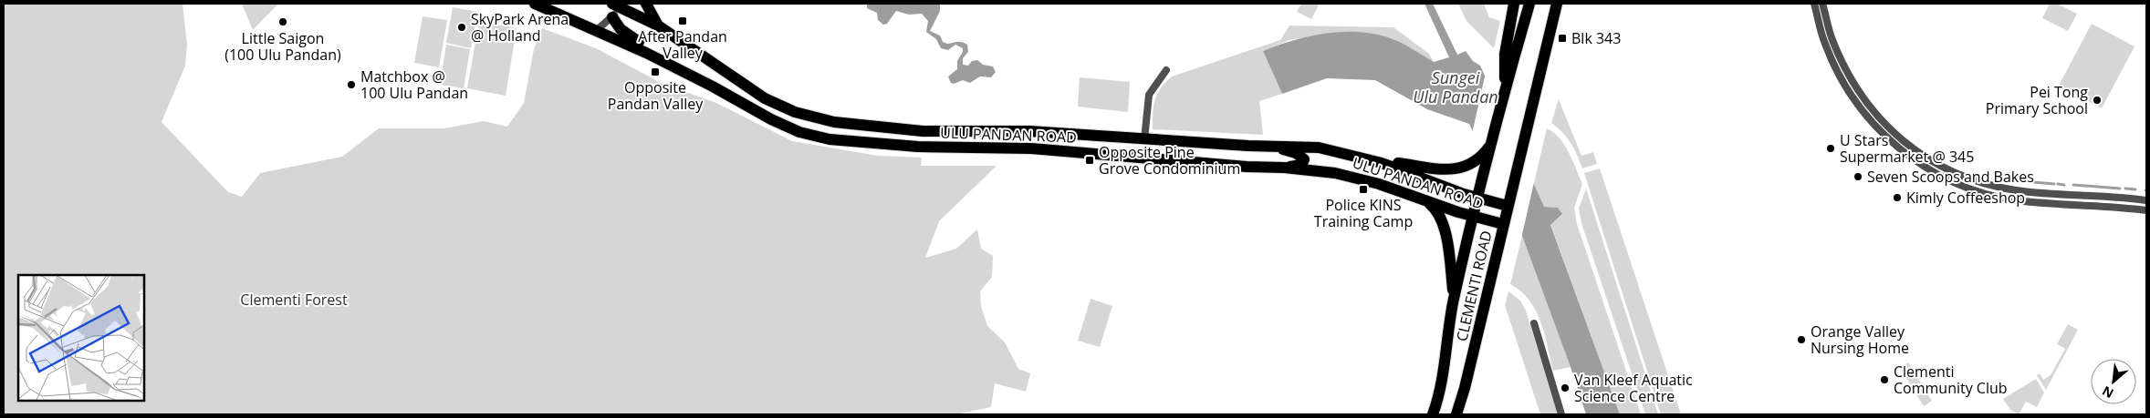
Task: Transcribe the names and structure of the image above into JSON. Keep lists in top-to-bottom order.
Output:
{
  "streets": {
    "main road": ["ULU PANDAN ROAD", "CLEMENTI ROAD"]
  },
  "crossings": [
    ["ULU PANDAN ROAD", "CLEMENTI ROAD"]
  ],
  "water": ["Sungei Ulu Pandan"],
  "parks": ["Clementi Forest"],
  "places": {
    "transit": [
      "After Pandan Valley",
      "Blk 343",
      "Opposite Pandan Valley",
      "Opposite Pine Grove Condominium",
      "Police KINS Training Camp"
    ],
    "other": [
      "Little Saigon (100 Ulu Pandan)",
      "SkyPark Arena @ Holland",
      "Matchbox @ 100 Ulu Pandan",
      "Pei Tong Primary School",
      "U Stars Supermarket @ 345",
      "Seven Scoops and Bakes",
      "Kimly Coffeeshop",
      "Orange Valley Nursing Home",
      "Clementi Community Club",
      "Van Kleef Aquatic Science Centre"
    ]
  },
  "north": "bottom left"
}
